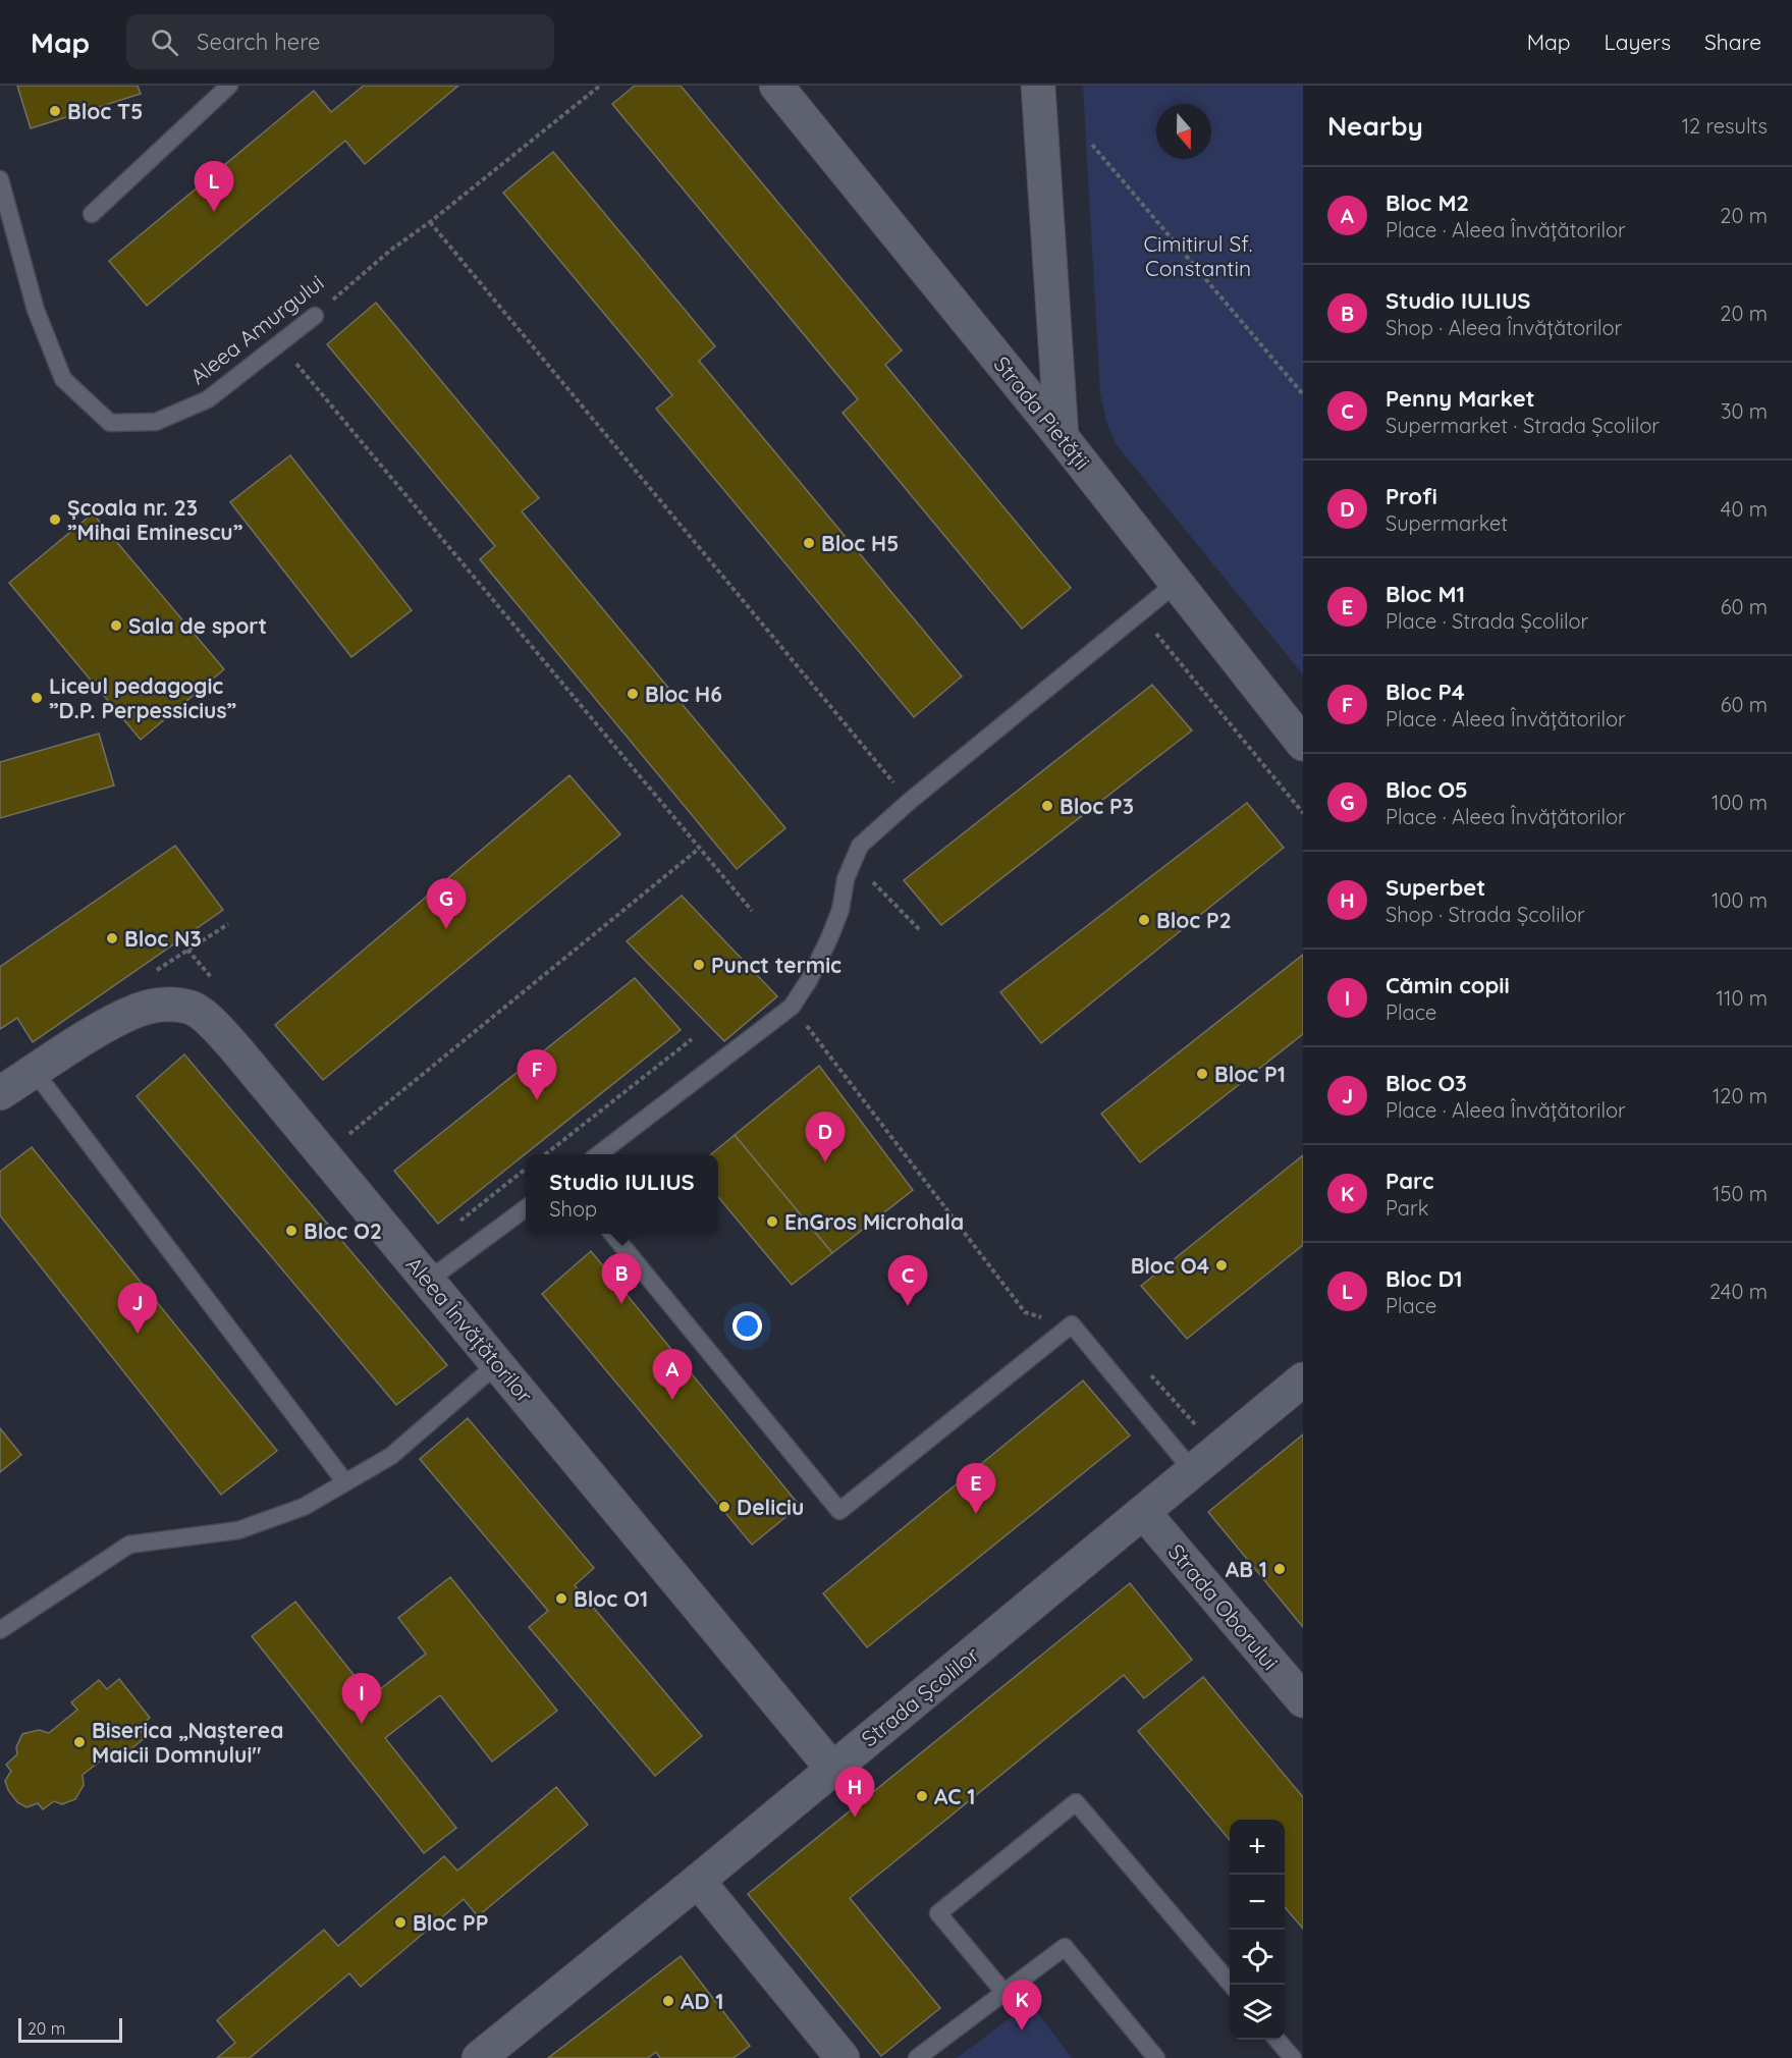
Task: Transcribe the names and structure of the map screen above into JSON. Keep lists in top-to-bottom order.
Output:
{
  "streets": {
    "street": [
      "Strada Pietății",
      "Aleea Învățătorilor",
      "Strada Oborului",
      "Strada Școlilor"
    ],
    "lane": ["Aleea Amurgului"]
  },
  "crossings": [
    ["Aleea Învățătorilor", "Strada Școlilor"],
    ["Strada Oborului", "Strada Școlilor"]
  ],
  "parks": ["Cimitirul Sf. Constantin"],
  "places": [
    "Bloc T5",
    "Școala nr. 23 ”Mihai Eminescu”",
    "Bloc H5",
    "Sala de sport",
    "Bloc H6",
    "Liceul pedagogic ”D.P. Perpessicius”",
    "Bloc P3",
    "Bloc P2",
    "Bloc N3",
    "Punct termic",
    "Bloc P1",
    "EnGros Microhala",
    "Bloc O2",
    "Bloc O4",
    "Deliciu",
    "AB 1",
    "Bloc O1",
    "Biserica „Nașterea Maicii Domnului\"",
    "AC 1",
    "Bloc PP",
    "AD 1"
  ],
  "scale_bar": "20 m",
  "north": "bottom",
  "page": {
    "header": "Map",
    "search": "Search here",
    "nav": ["Map", "Layers", "Share"],
    "heading": ["Nearby", "12 results"],
    "pins": [
      "L",
      "G",
      "F",
      "D",
      "B",
      "C",
      "J",
      "A",
      "E",
      "I",
      "H",
      "K"
    ],
    "list": [
      {
        "mark": "A",
        "name": "Bloc M2",
        "note": "Place · Aleea Învățătorilor",
        "value": "20 m"
      },
      {
        "mark": "B",
        "name": "Studio IULIUS",
        "note": "Shop · Aleea Învățătorilor",
        "value": "20 m"
      },
      {
        "mark": "C",
        "name": "Penny Market",
        "note": "Supermarket · Strada Școlilor",
        "value": "30 m"
      },
      {
        "mark": "D",
        "name": "Profi",
        "note": "Supermarket",
        "value": "40 m"
      },
      {
        "mark": "E",
        "name": "Bloc M1",
        "note": "Place · Strada Școlilor",
        "value": "60 m"
      },
      {
        "mark": "F",
        "name": "Bloc P4",
        "note": "Place · Aleea Învățătorilor",
        "value": "60 m"
      },
      {
        "mark": "G",
        "name": "Bloc O5",
        "note": "Place · Aleea Învățătorilor",
        "value": "100 m"
      },
      {
        "mark": "H",
        "name": "Superbet",
        "note": "Shop · Strada Școlilor",
        "value": "100 m"
      },
      {
        "mark": "I",
        "name": "Cămin copii",
        "note": "Place",
        "value": "110 m"
      },
      {
        "mark": "J",
        "name": "Bloc O3",
        "note": "Place · Aleea Învățătorilor",
        "value": "120 m"
      },
      {
        "mark": "K",
        "name": "Parc",
        "note": "Park",
        "value": "150 m"
      },
      {
        "mark": "L",
        "name": "Bloc D1",
        "note": "Place",
        "value": "240 m"
      }
    ],
    "popup": ["Studio IULIUS", "Shop"],
    "map_buttons": ["+", "−"],
    "scale": "20 m"
  }
}
